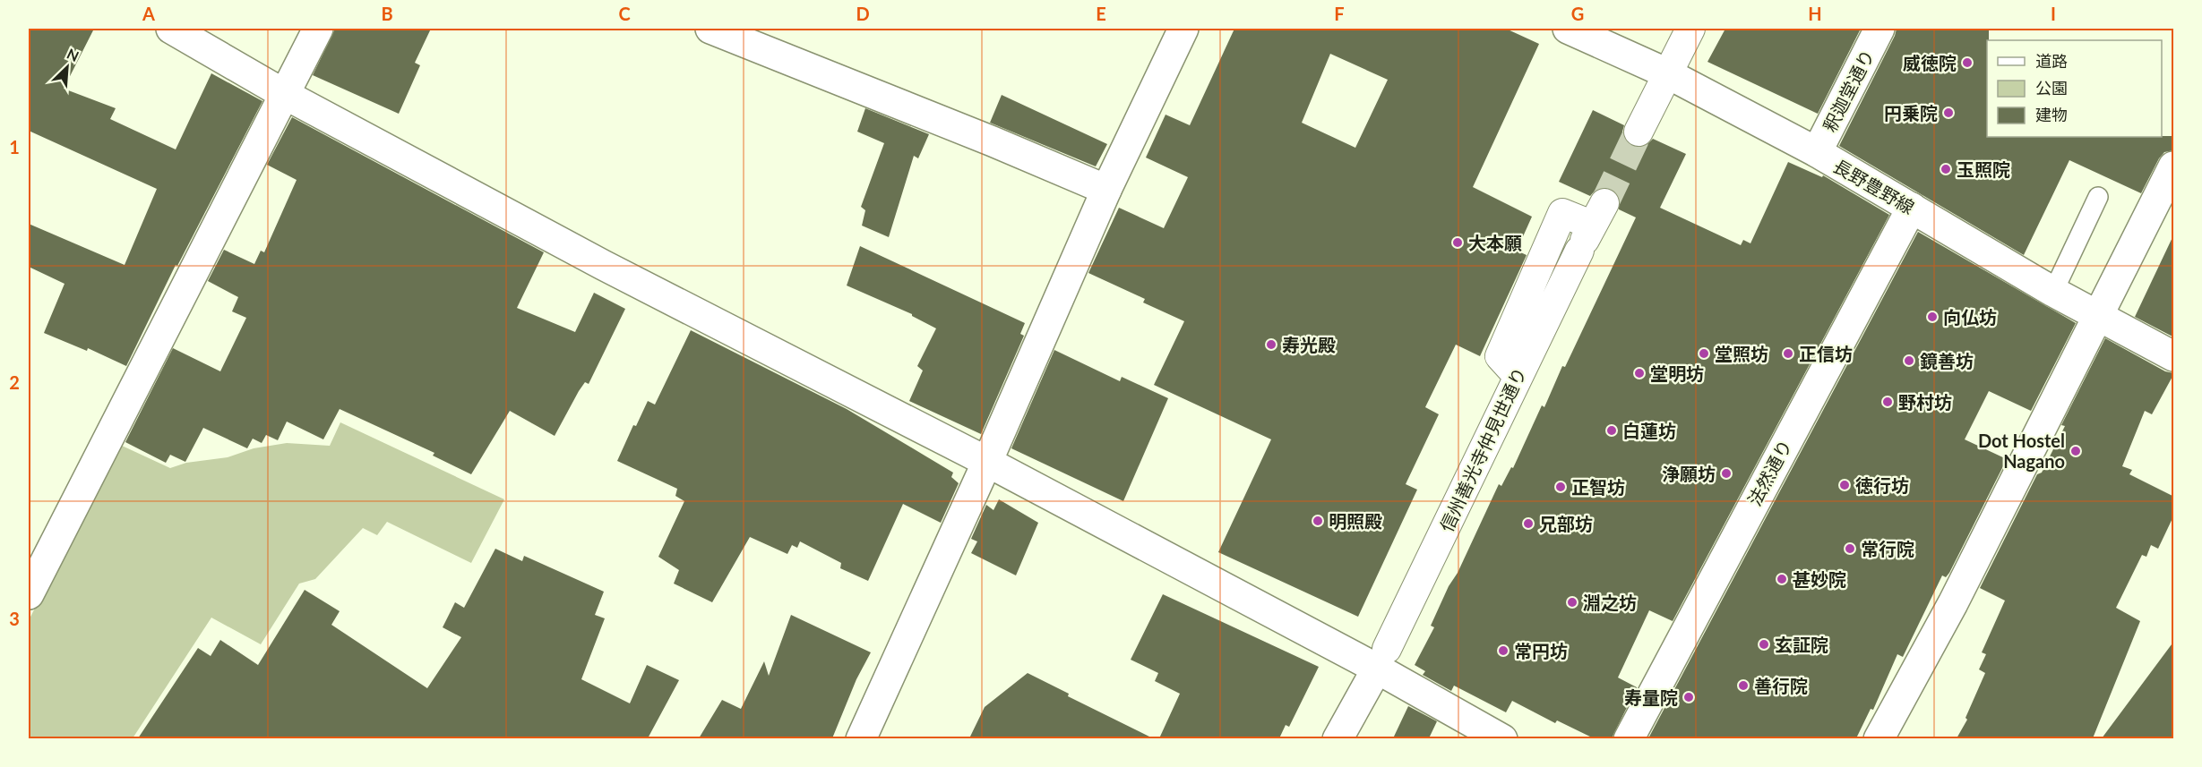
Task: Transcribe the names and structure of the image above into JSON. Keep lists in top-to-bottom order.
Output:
{
  "streets": {
    "street": [
      "釈迦堂通り",
      "長野豊野線",
      "信州善光寺仲見世通り",
      "法然通り"
    ]
  },
  "crossings": [
    ["釈迦堂通り", "長野豊野線"],
    ["長野豊野線", "法然通り"]
  ],
  "places": [
    "威徳院",
    "円乗院",
    "玉照院",
    "大本願",
    "向仏坊",
    "寿光殿",
    "堂照坊",
    "正信坊",
    "鏡善坊",
    "堂明坊",
    "野村坊",
    "白蓮坊",
    "Dot Hostel Nagano",
    "浄願坊",
    "徳行坊",
    "正智坊",
    "明照殿",
    "兄部坊",
    "常行院",
    "甚妙院",
    "淵之坊",
    "玄証院",
    "常円坊",
    "善行院",
    "寿量院"
  ],
  "legend": ["道路", "公園", "建物"],
  "north": "top right",
  "grid": {
    "columns": [
      "A",
      "B",
      "C",
      "D",
      "E",
      "F",
      "G",
      "H",
      "I"
    ],
    "rows": ["1", "2", "3"]
  }
}
